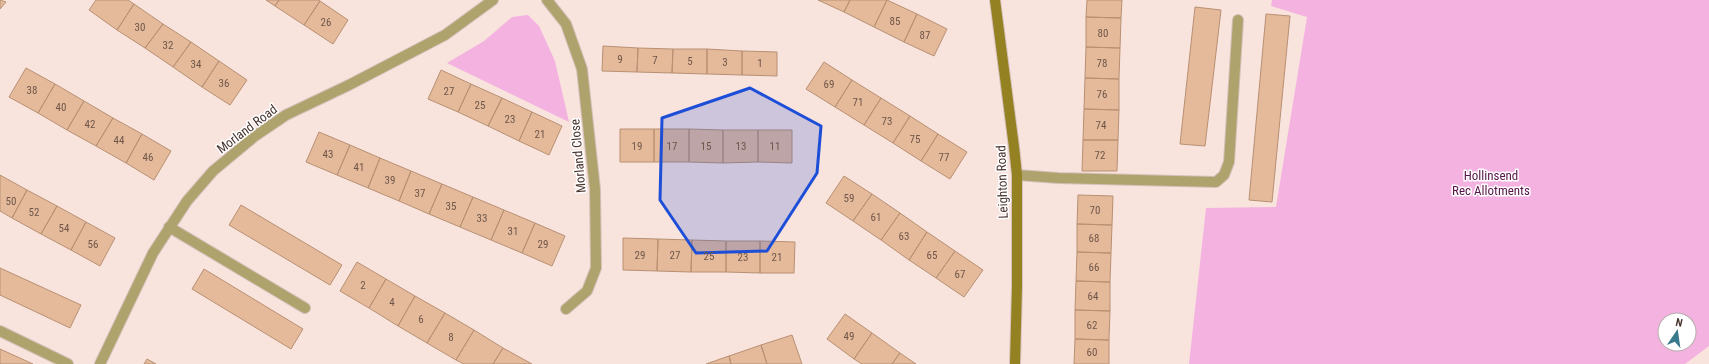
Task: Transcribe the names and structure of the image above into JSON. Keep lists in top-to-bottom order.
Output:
{
  "streets": {
    "street": ["Morland Road", "Morland Close", "Leighton Road"]
  },
  "parks": ["Hollinsend Rec Allotments"],
  "house_numbers": [
    "85",
    "26",
    "30",
    "80",
    "87",
    "32",
    "9",
    "7",
    "5",
    "3",
    "1",
    "78",
    "34",
    "36",
    "69",
    "38",
    "27",
    "76",
    "71",
    "25",
    "40",
    "23",
    "73",
    "42",
    "74",
    "21",
    "75",
    "44",
    "19",
    "17",
    "15",
    "13",
    "11",
    "43",
    "72",
    "46",
    "77",
    "41",
    "39",
    "37",
    "59",
    "50",
    "35",
    "70",
    "52",
    "61",
    "33",
    "54",
    "31",
    "63",
    "68",
    "56",
    "29",
    "29",
    "27",
    "65",
    "25",
    "23",
    "21",
    "66",
    "67",
    "2",
    "64",
    "4",
    "6",
    "62",
    "49",
    "8",
    "60"
  ],
  "north": "top"
}
